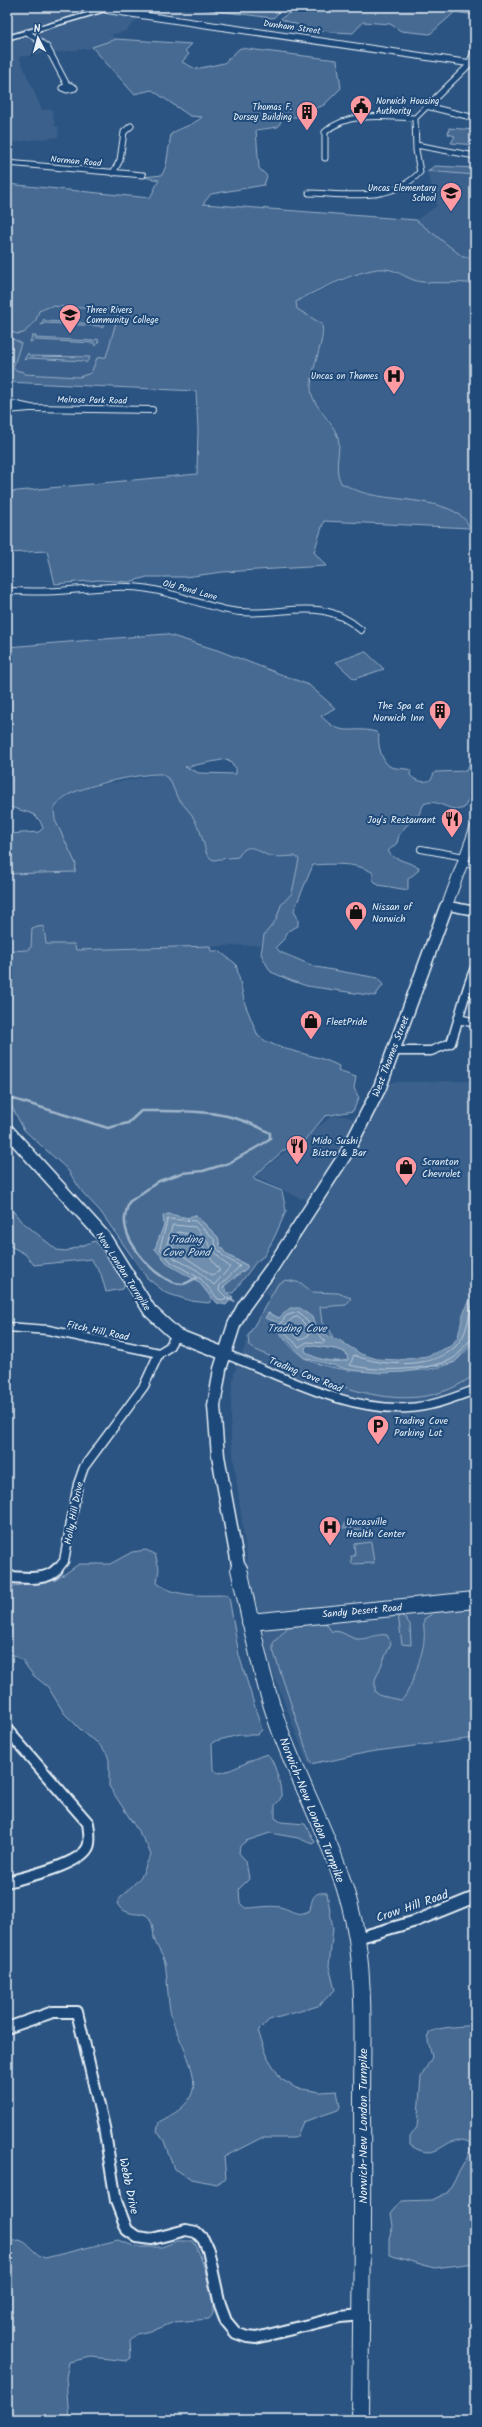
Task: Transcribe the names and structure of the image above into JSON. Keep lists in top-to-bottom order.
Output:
{
  "streets": {
    "main road": [
      "West Thames Street",
      "New London Turnpike",
      "Sandy Desert Road",
      "Norwich-New London Turnpike"
    ],
    "street": [
      "Dunham Street",
      "Norman Road",
      "Melrose Park Road",
      "Old Pond Lane",
      "Fitch Hill Road",
      "Trading Cove Road",
      "Holly Hill Drive",
      "Crow Hill Road",
      "Webb Drive"
    ]
  },
  "crossings": [
    ["West Thames Street", "Norwich-New London Turnpike"],
    ["New London Turnpike", "Trading Cove Road"],
    ["New London Turnpike", "Norwich-New London Turnpike"],
    ["Fitch Hill Road", "Holly Hill Drive"],
    ["Trading Cove Road", "Norwich-New London Turnpike"],
    ["Sandy Desert Road", "Norwich-New London Turnpike"],
    ["Norwich-New London Turnpike", "Crow Hill Road"],
    ["Norwich-New London Turnpike", "Webb Drive"]
  ],
  "water": ["Trading Cove Pond", "Trading Cove"],
  "places": {
    "public building": ["Norwich Housing Authority"],
    "building": ["Thomas F. Dorsey Building", "The Spa at Norwich Inn"],
    "school or university": ["Uncas Elementary School", "Three Rivers Community College"],
    "hospital": ["Uncas on Thames", "Uncasville Health Center"],
    "restaurant": ["Joy's Restaurant", "Mido Sushi Bistro & Bar"],
    "shop": ["Nissan of Norwich", "FleetPride", "Scranton Chevrolet"],
    "parking": ["Trading Cove Parking Lot"]
  },
  "north": "top"
}
